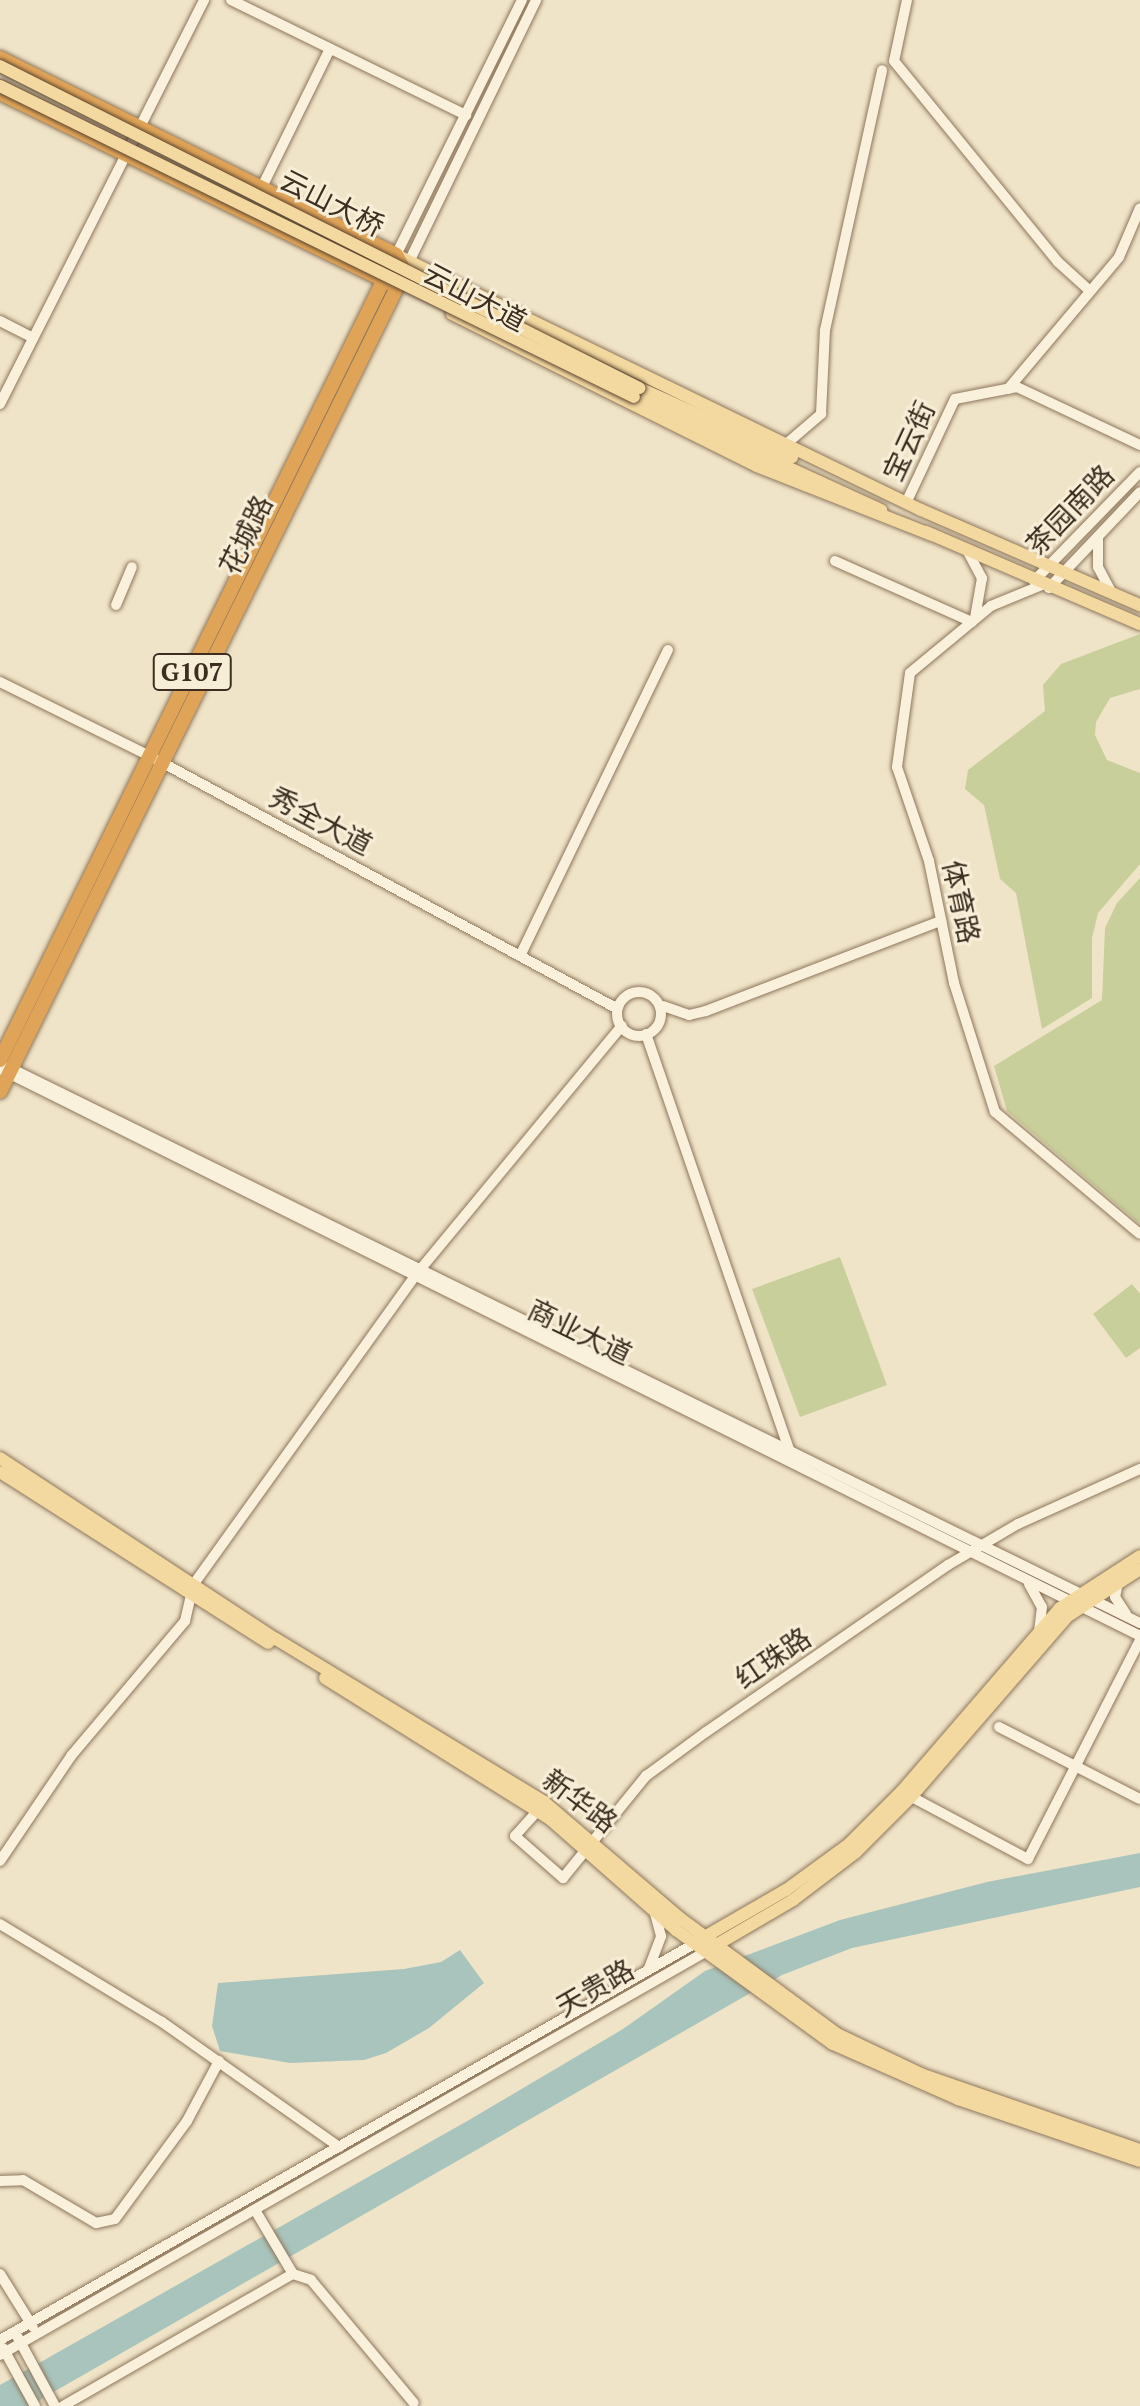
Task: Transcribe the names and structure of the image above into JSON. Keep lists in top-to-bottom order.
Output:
{
  "streets": {
    "highway": ["云山大道", "花城路", "G107"],
    "main road": ["云山大桥", "新华路", "天贵路"],
    "street": [
      "宝云街",
      "茶园南路",
      "秀全大道",
      "体育路",
      "商业大道",
      "红珠路"
    ]
  },
  "crossings": [
    ["云山大桥", "云山大道"],
    ["云山大道", "宝云街"],
    ["云山大道", "茶园南路"],
    ["云山大道", "花城路"],
    ["云山大道", "体育路"],
    ["茶园南路", "体育路"],
    ["花城路", "秀全大道"],
    ["花城路", "商业大道"],
    ["商业大道", "红珠路"],
    ["商业大道", "天贵路"],
    ["红珠路", "新华路"],
    ["新华路", "天贵路"]
  ]
}
